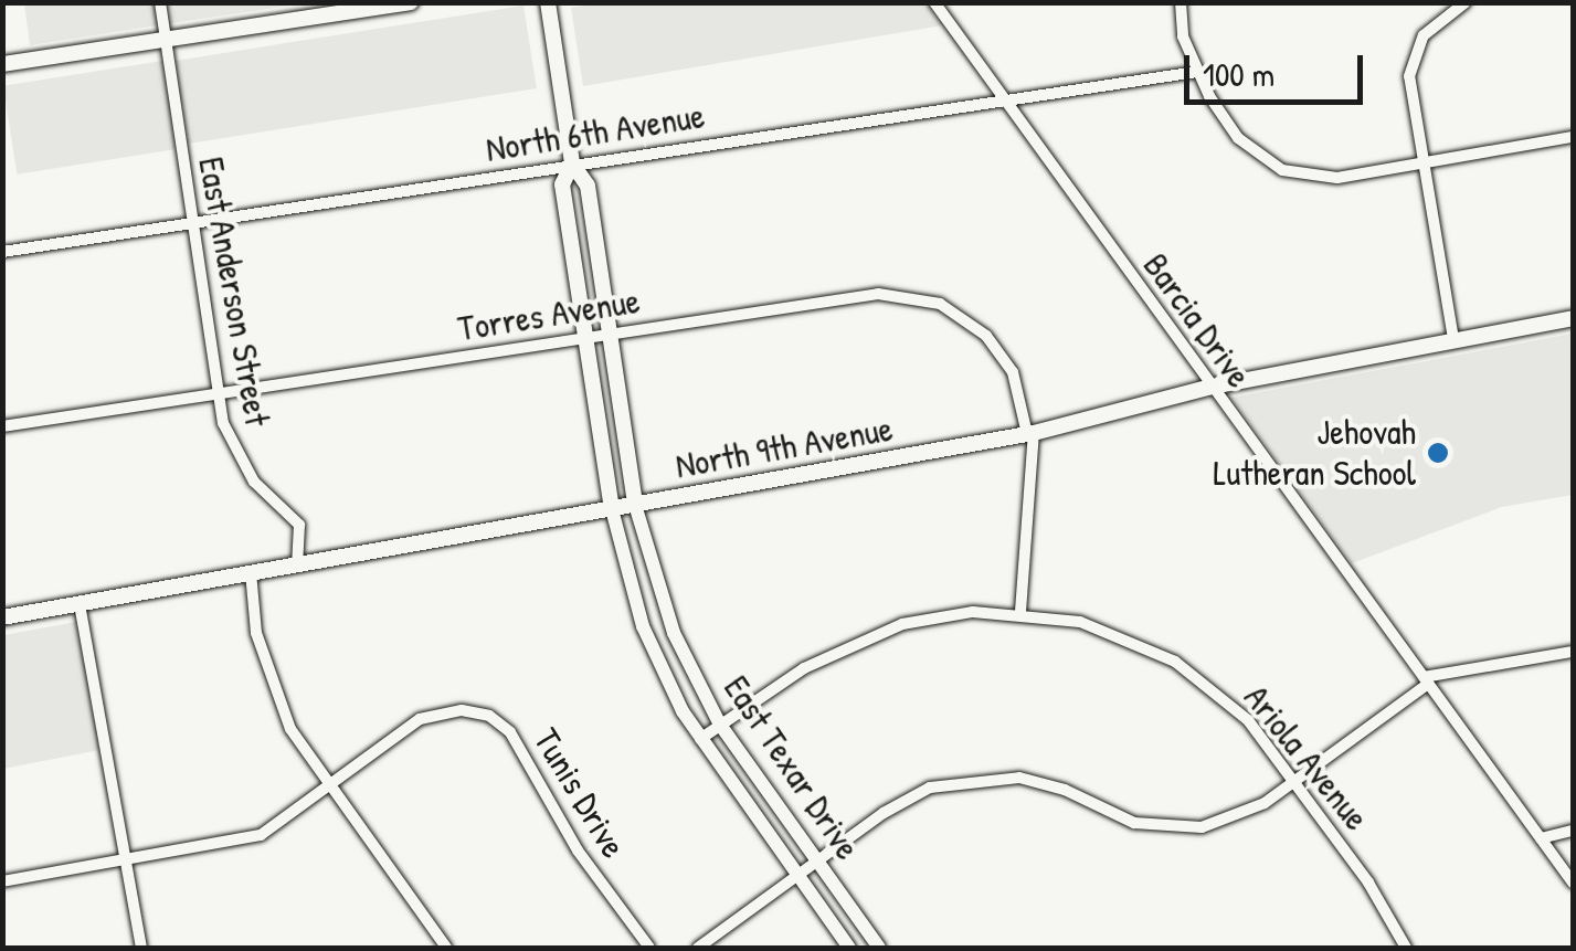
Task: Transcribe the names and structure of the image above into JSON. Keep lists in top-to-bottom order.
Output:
{
  "streets": {
    "main road": ["North 9th Avenue", "East Texar Drive"],
    "street": [
      "North 6th Avenue",
      "East Anderson Street",
      "Torres Avenue",
      "Barcia Drive",
      "Ariola Avenue",
      "Tunis Drive"
    ]
  },
  "crossings": [
    ["North 6th Avenue", "East Anderson Street"],
    ["North 6th Avenue", "Barcia Drive"],
    ["North 6th Avenue", "East Texar Drive"],
    ["East Anderson Street", "Torres Avenue"],
    ["East Anderson Street", "North 9th Avenue"],
    ["Torres Avenue", "North 9th Avenue"],
    ["Torres Avenue", "Ariola Avenue"],
    ["Torres Avenue", "East Texar Drive"],
    ["Barcia Drive", "North 9th Avenue"],
    ["North 9th Avenue", "East Texar Drive"],
    ["Ariola Avenue", "East Texar Drive"]
  ],
  "places": ["Jehovah Lutheran School"],
  "scale_bar": "100 m"
}
